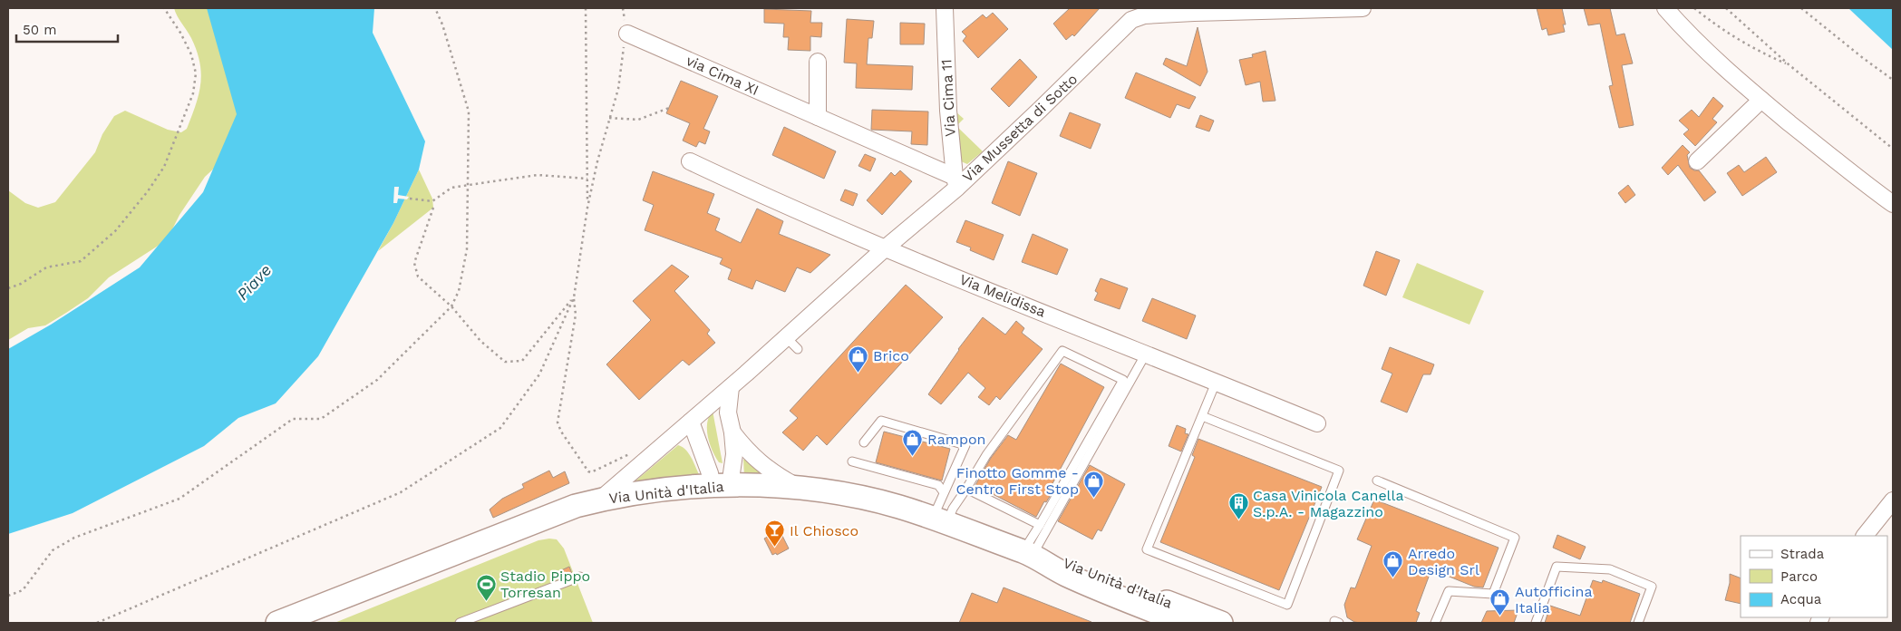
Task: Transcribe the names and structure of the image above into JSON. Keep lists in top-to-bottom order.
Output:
{
  "streets": {
    "main road": ["Via Unità d'Italia"],
    "street": [
      "via Cima XI",
      "Via Cima 11",
      "Via Mussetta di Sotto",
      "Via Melidissa"
    ]
  },
  "crossings": [
    ["via Cima XI", "Via Cima 11"],
    ["via Cima XI", "Via Mussetta di Sotto"],
    ["Via Cima 11", "Via Mussetta di Sotto"],
    ["Via Mussetta di Sotto", "Via Melidissa"],
    ["Via Mussetta di Sotto", "Via Unità d'Italia"]
  ],
  "water": ["Piave"],
  "places": {
    "shop": [
      "Brico",
      "Rampon",
      "Finotto Gomme - Centro First Stop",
      "Arredo Design Srl",
      "Autofficina Italia"
    ],
    "building": ["Casa Vinicola Canella S.p.A. - Magazzino"],
    "bar": ["Il Chiosco"],
    "sports": ["Stadio Pippo Torresan"]
  },
  "legend": ["Strada", "Parco", "Acqua"],
  "scale_bar": "50 m"
}
